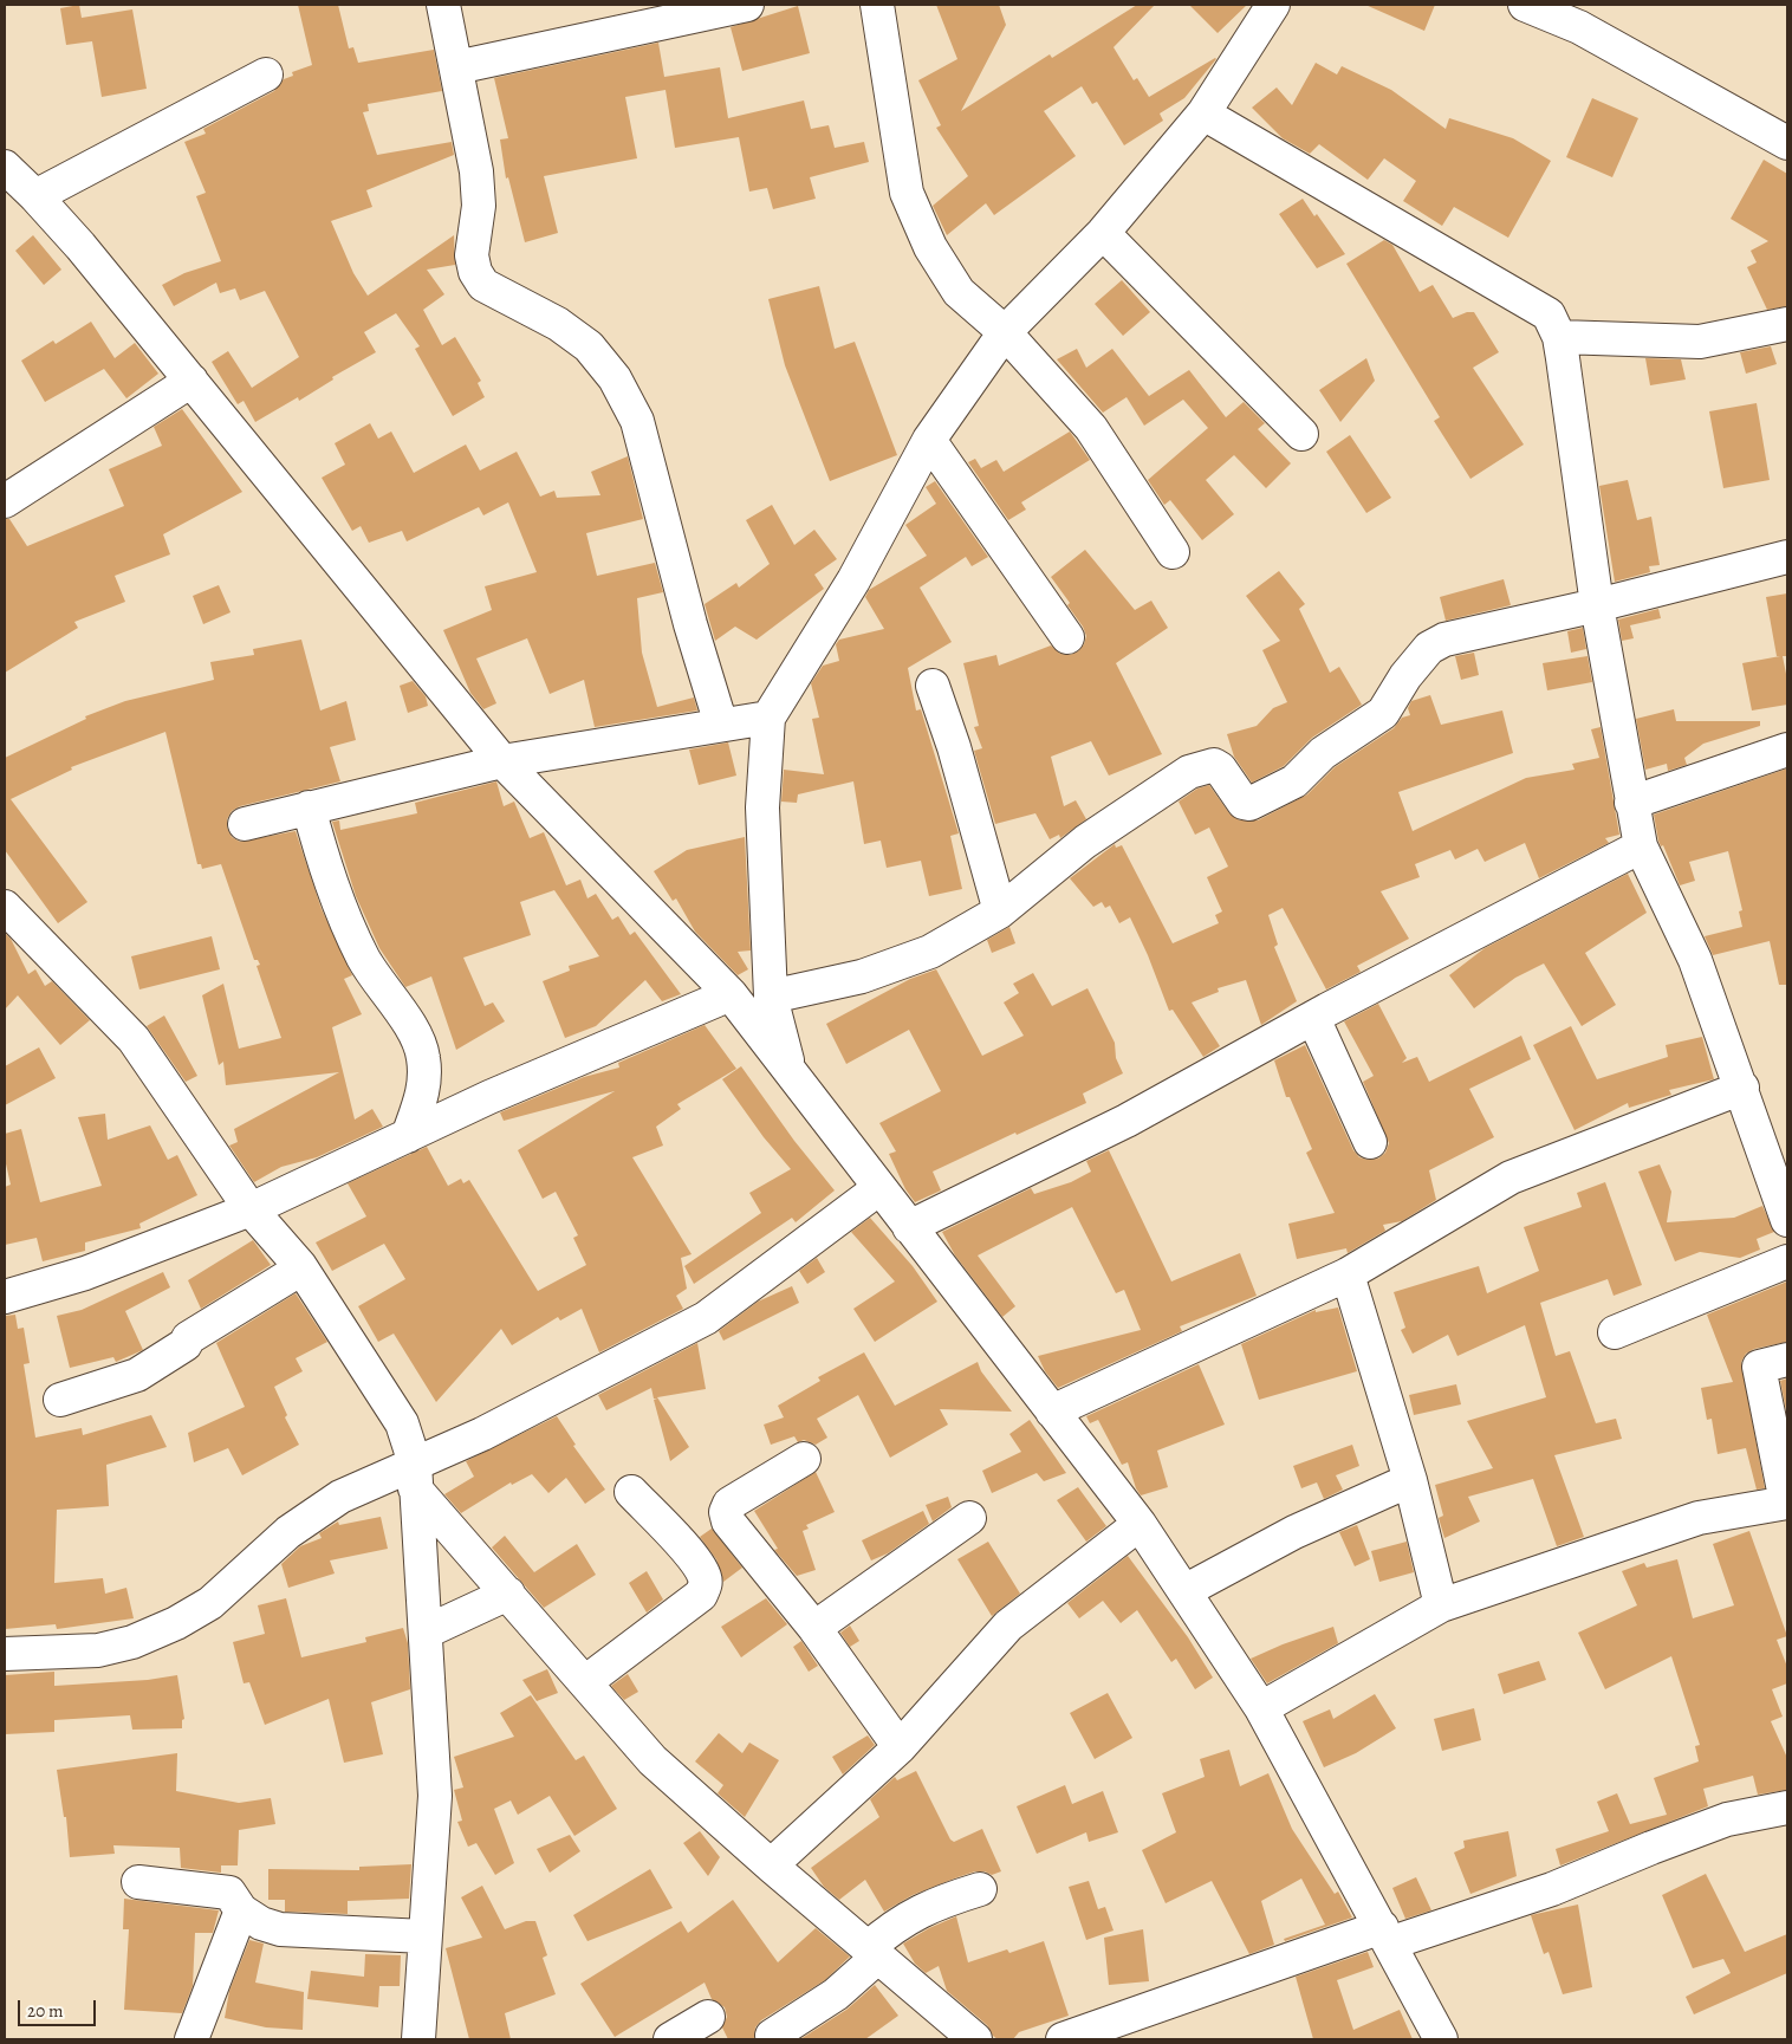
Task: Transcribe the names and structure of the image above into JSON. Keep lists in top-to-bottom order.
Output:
{
  "scale_bar": "20 m"
}
